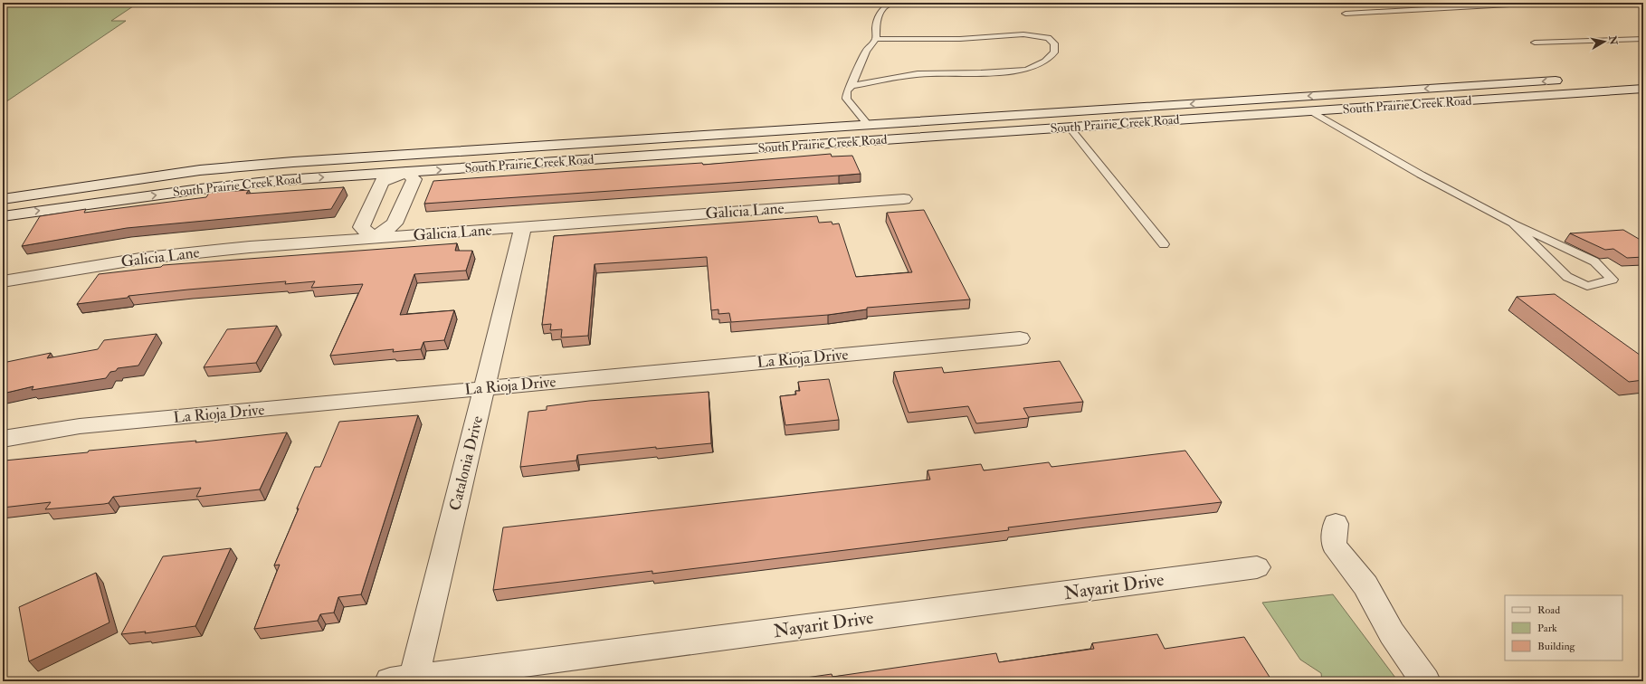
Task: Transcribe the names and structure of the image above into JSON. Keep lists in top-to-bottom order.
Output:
{
  "streets": {
    "main road": [
      "South Prairie Creek Road",
      "Galicia Lane",
      "La Rioja Drive",
      "Catalonia Drive",
      "Nayarit Drive"
    ]
  },
  "crossings": [
    ["Galicia Lane", "Catalonia Drive"],
    ["La Rioja Drive", "Catalonia Drive"],
    ["Catalonia Drive", "Nayarit Drive"]
  ],
  "legend": ["Road", "Park", "Building"],
  "north": "right"
}
